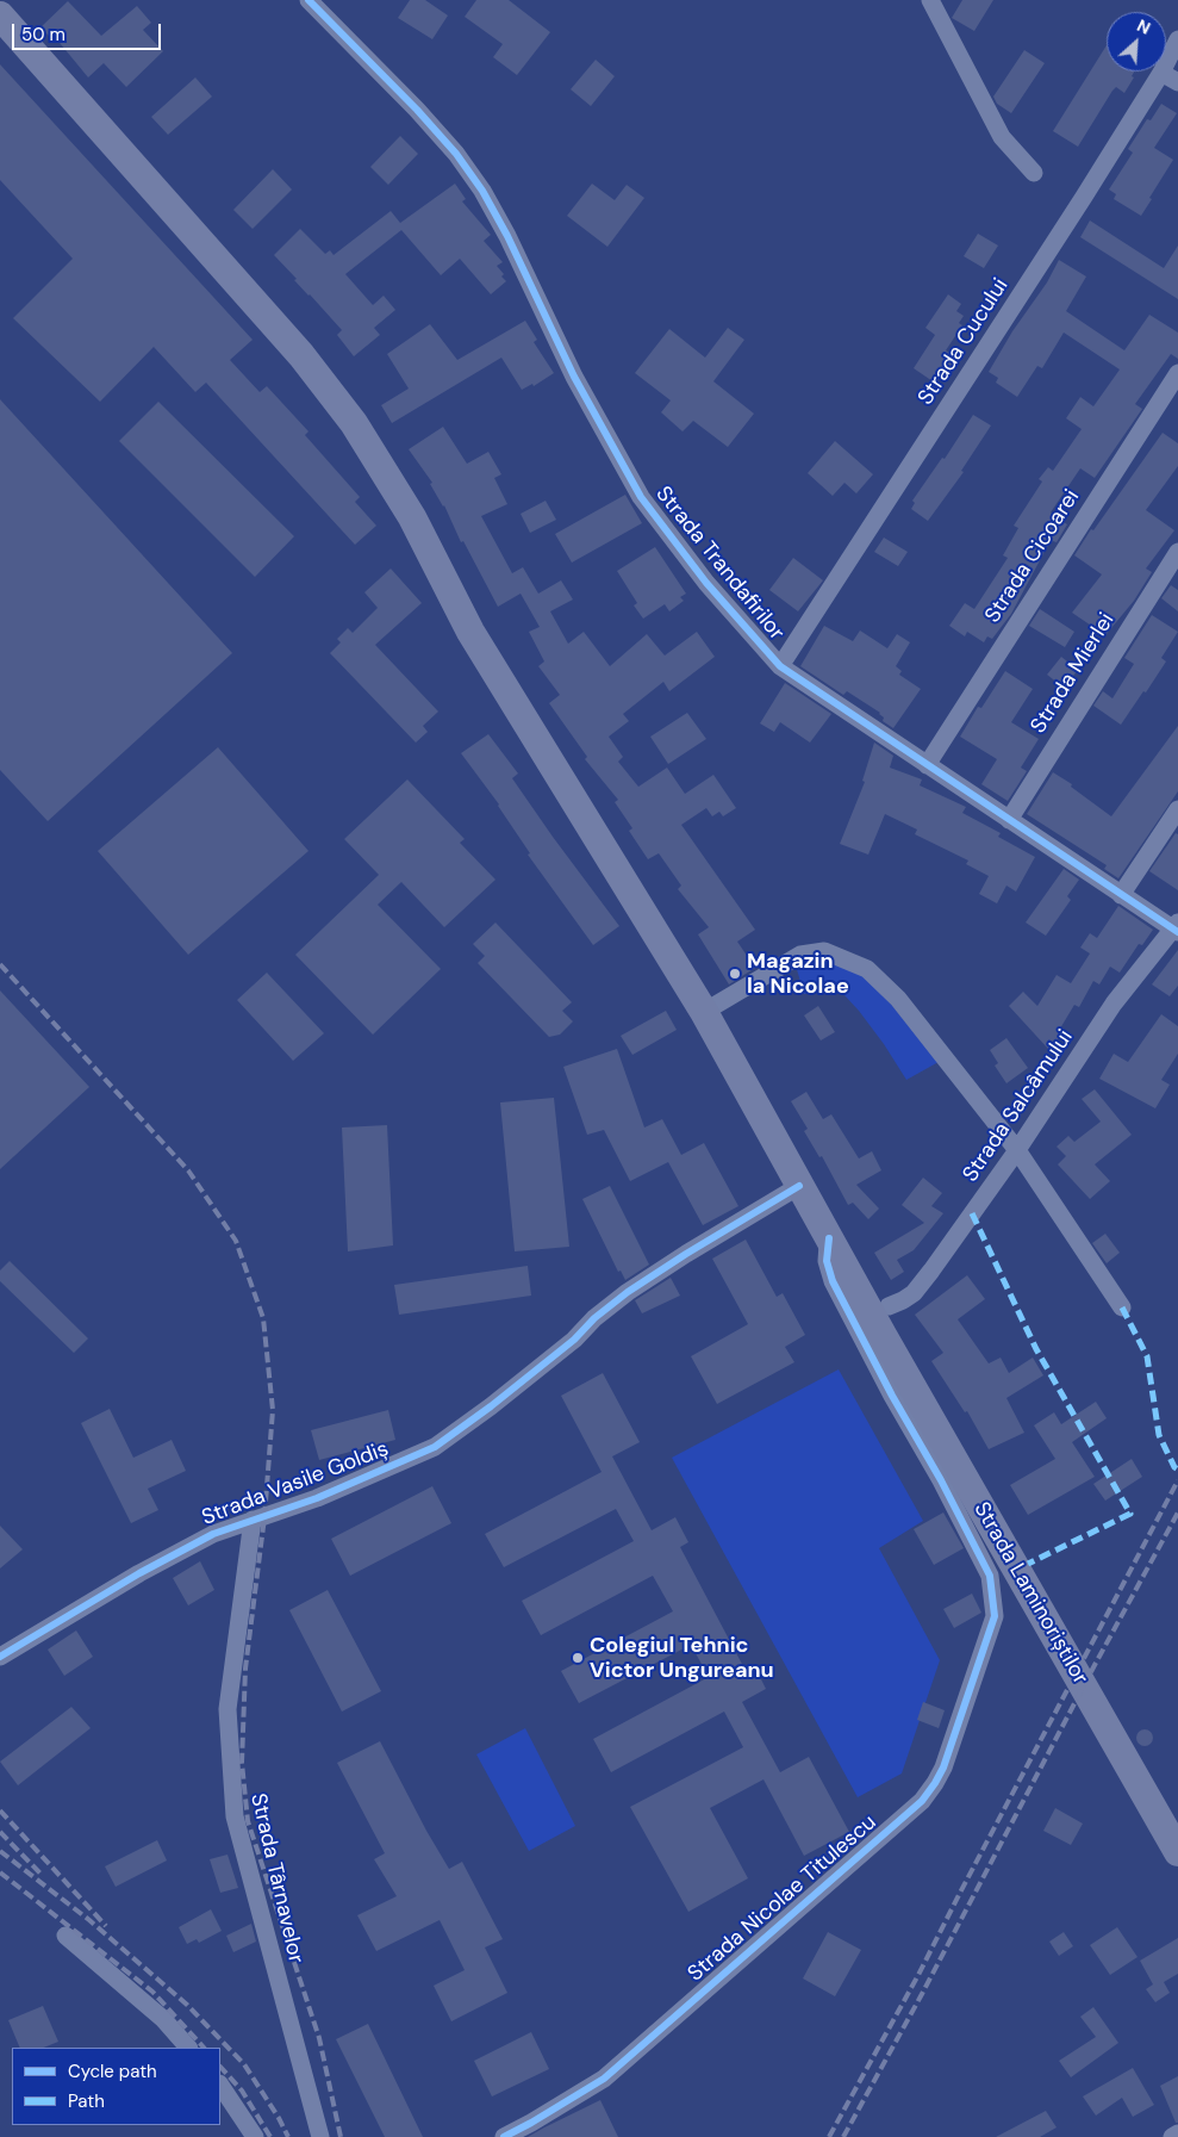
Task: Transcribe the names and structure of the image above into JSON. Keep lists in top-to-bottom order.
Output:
{
  "streets": {
    "main road": ["Strada Laminoriștilor"],
    "street": [
      "Strada Cucului",
      "Strada Cicoarei",
      "Strada Trandafirilor",
      "Strada Mierlei",
      "Strada Salcâmului",
      "Strada Vasile Goldiș",
      "Strada Târnavelor",
      "Strada Nicolae Titulescu"
    ]
  },
  "crossings": [
    ["Strada Cucului", "Strada Trandafirilor"],
    ["Strada Cicoarei", "Strada Trandafirilor"],
    ["Strada Trandafirilor", "Strada Mierlei"],
    ["Strada Trandafirilor", "Strada Salcâmului"],
    ["Strada Vasile Goldiș", "Strada Laminoriștilor"],
    ["Strada Vasile Goldiș", "Strada Târnavelor"],
    ["Strada Laminoriștilor", "Strada Nicolae Titulescu"]
  ],
  "places": ["Magazin la Nicolae", "Colegiul Tehnic Victor Ungureanu"],
  "legend": ["Cycle path", "Path"],
  "scale_bar": "50 m",
  "north": "top right"
}
